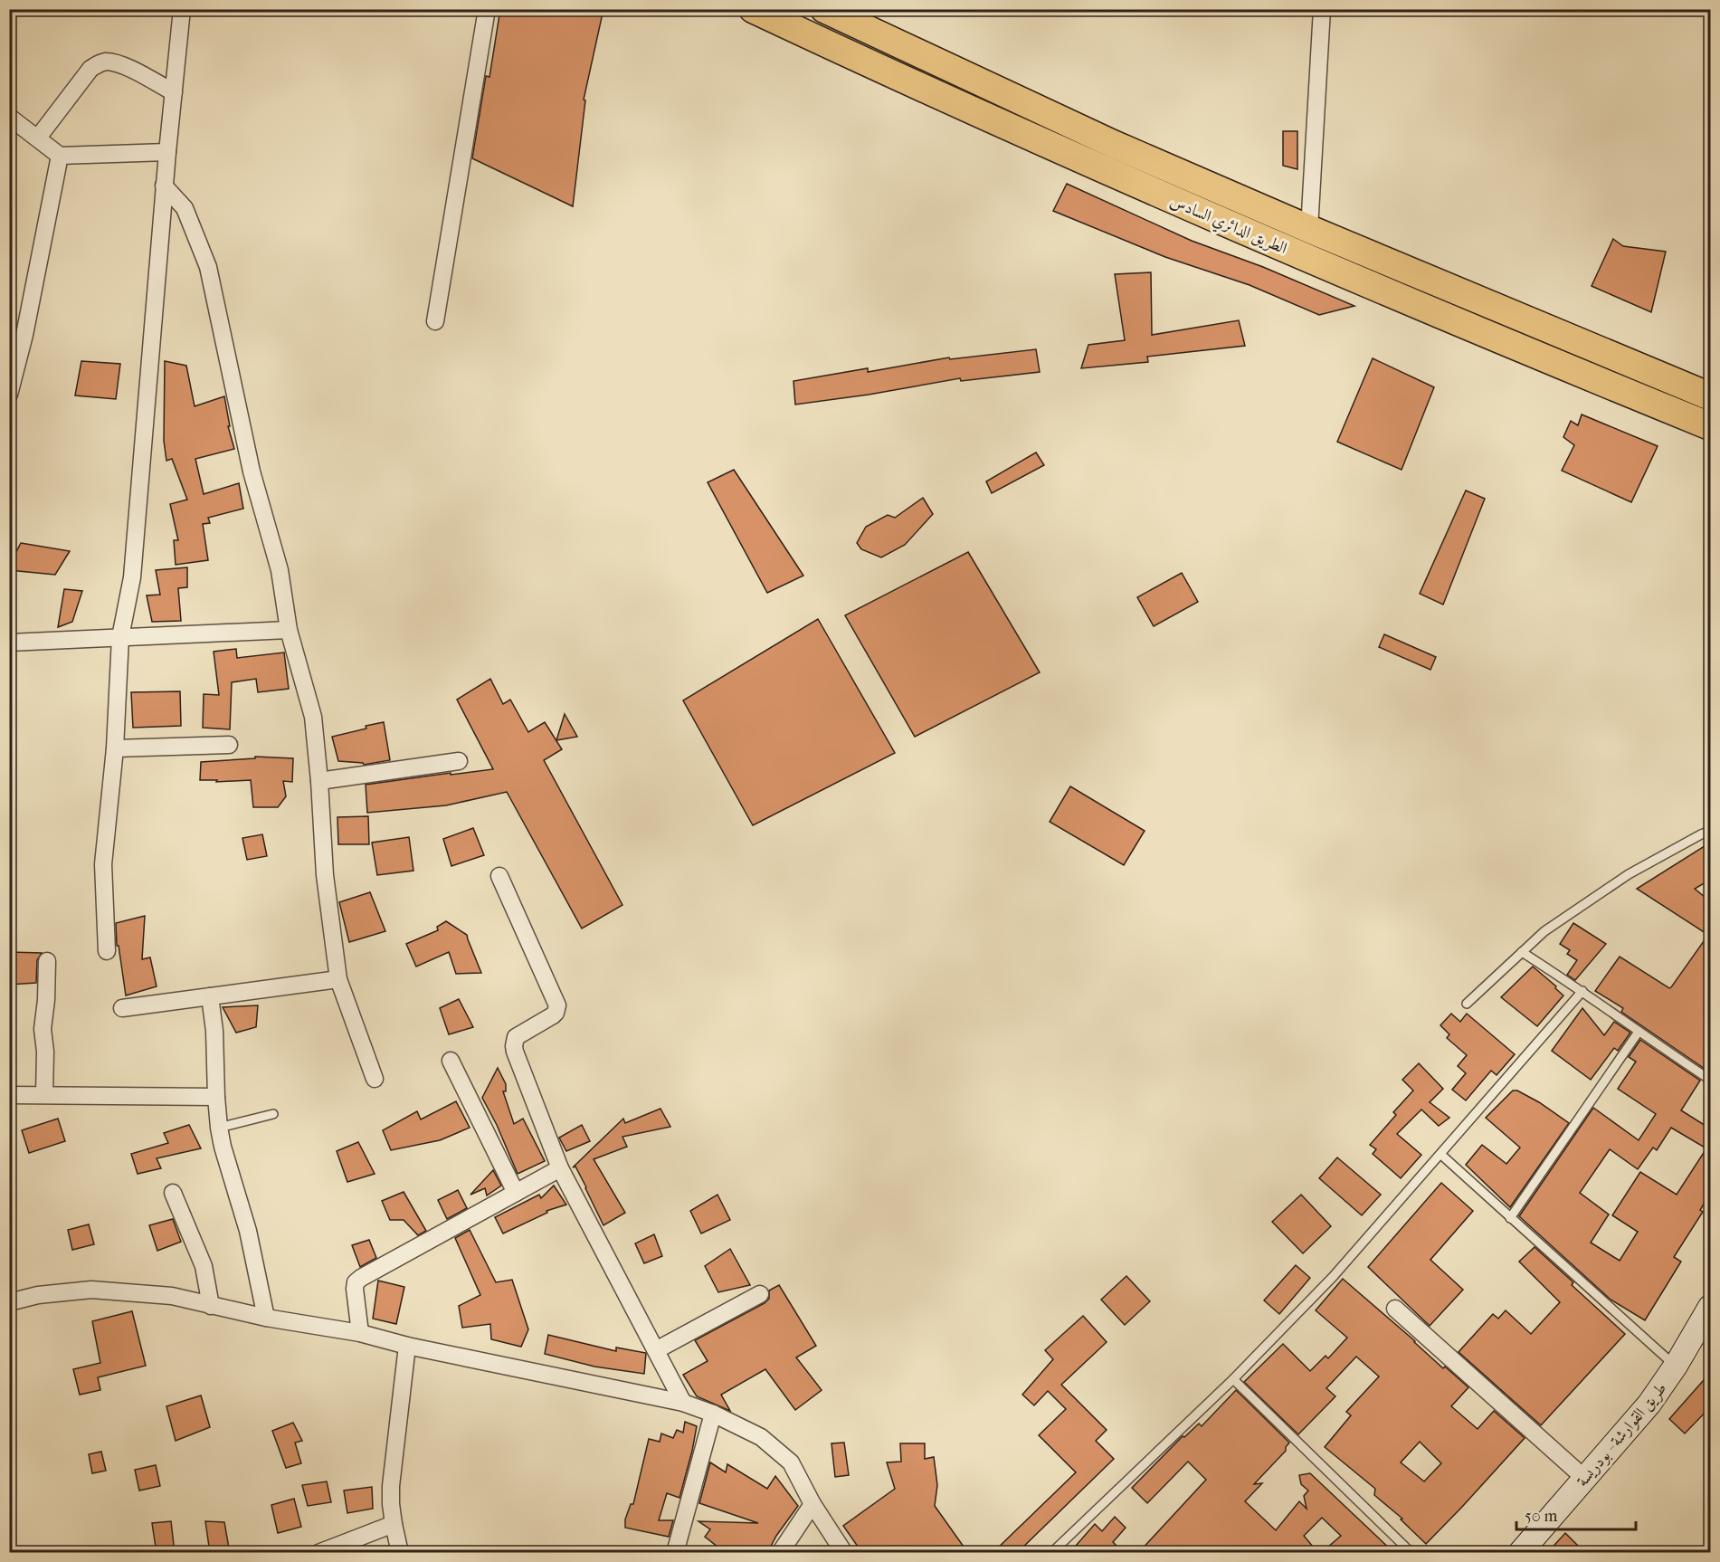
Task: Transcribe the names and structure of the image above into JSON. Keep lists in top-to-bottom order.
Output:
{
  "streets": {
    "highway": ["الطريق الدائري السادس"],
    "main road": ["طريق القوارشة - بودريسة"]
  },
  "scale_bar": "50 m"
}
